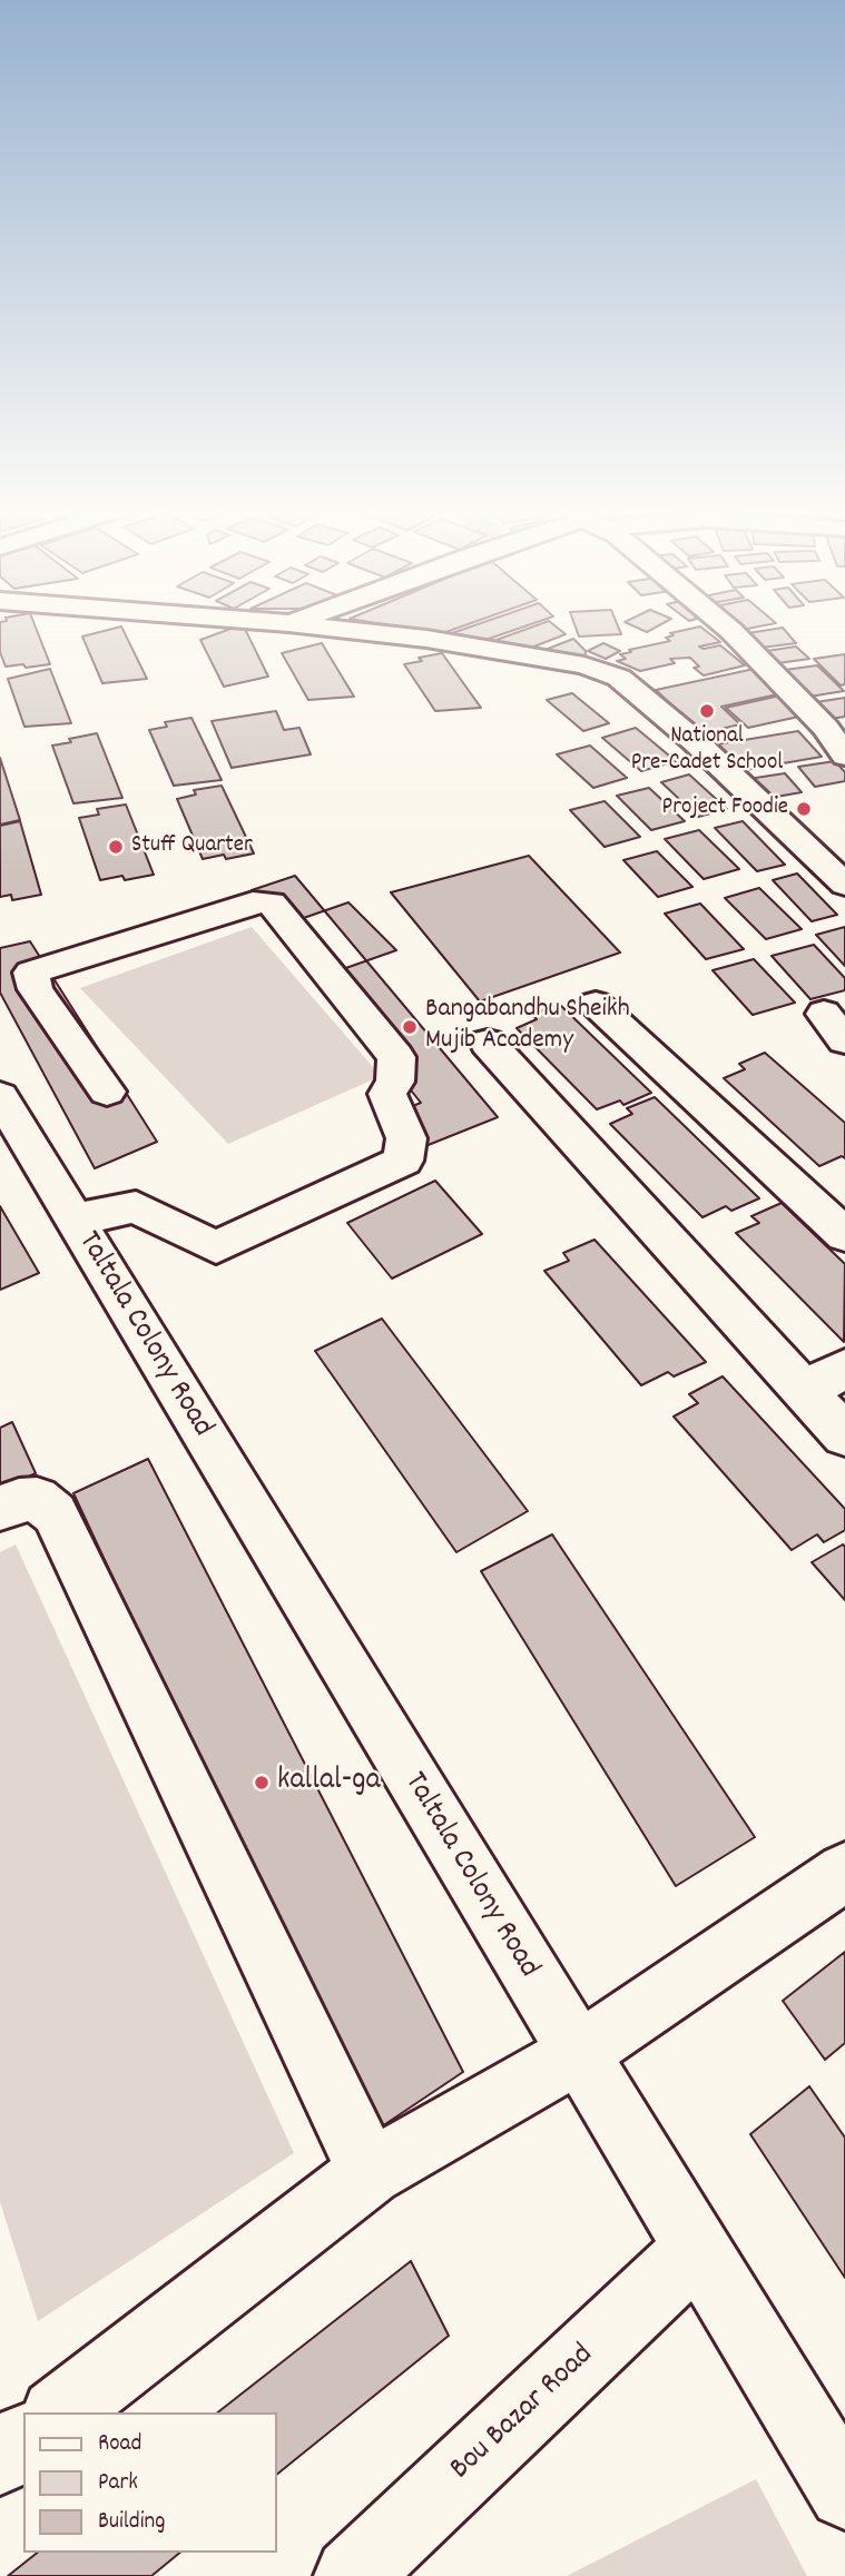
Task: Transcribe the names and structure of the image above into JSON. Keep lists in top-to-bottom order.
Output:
{
  "streets": {
    "street": ["Taltala Colony Road", "Bou Bazar Road"]
  },
  "crossings": [
    ["Taltala Colony Road", "Bou Bazar Road"]
  ],
  "places": [
    "National Pre-Cadet School",
    "Project Foodie",
    "Stuff Quarter",
    "Bangabandhu Sheikh Mujib Academy",
    "kallal-ga"
  ],
  "legend": ["Road", "Park", "Building"]
}
